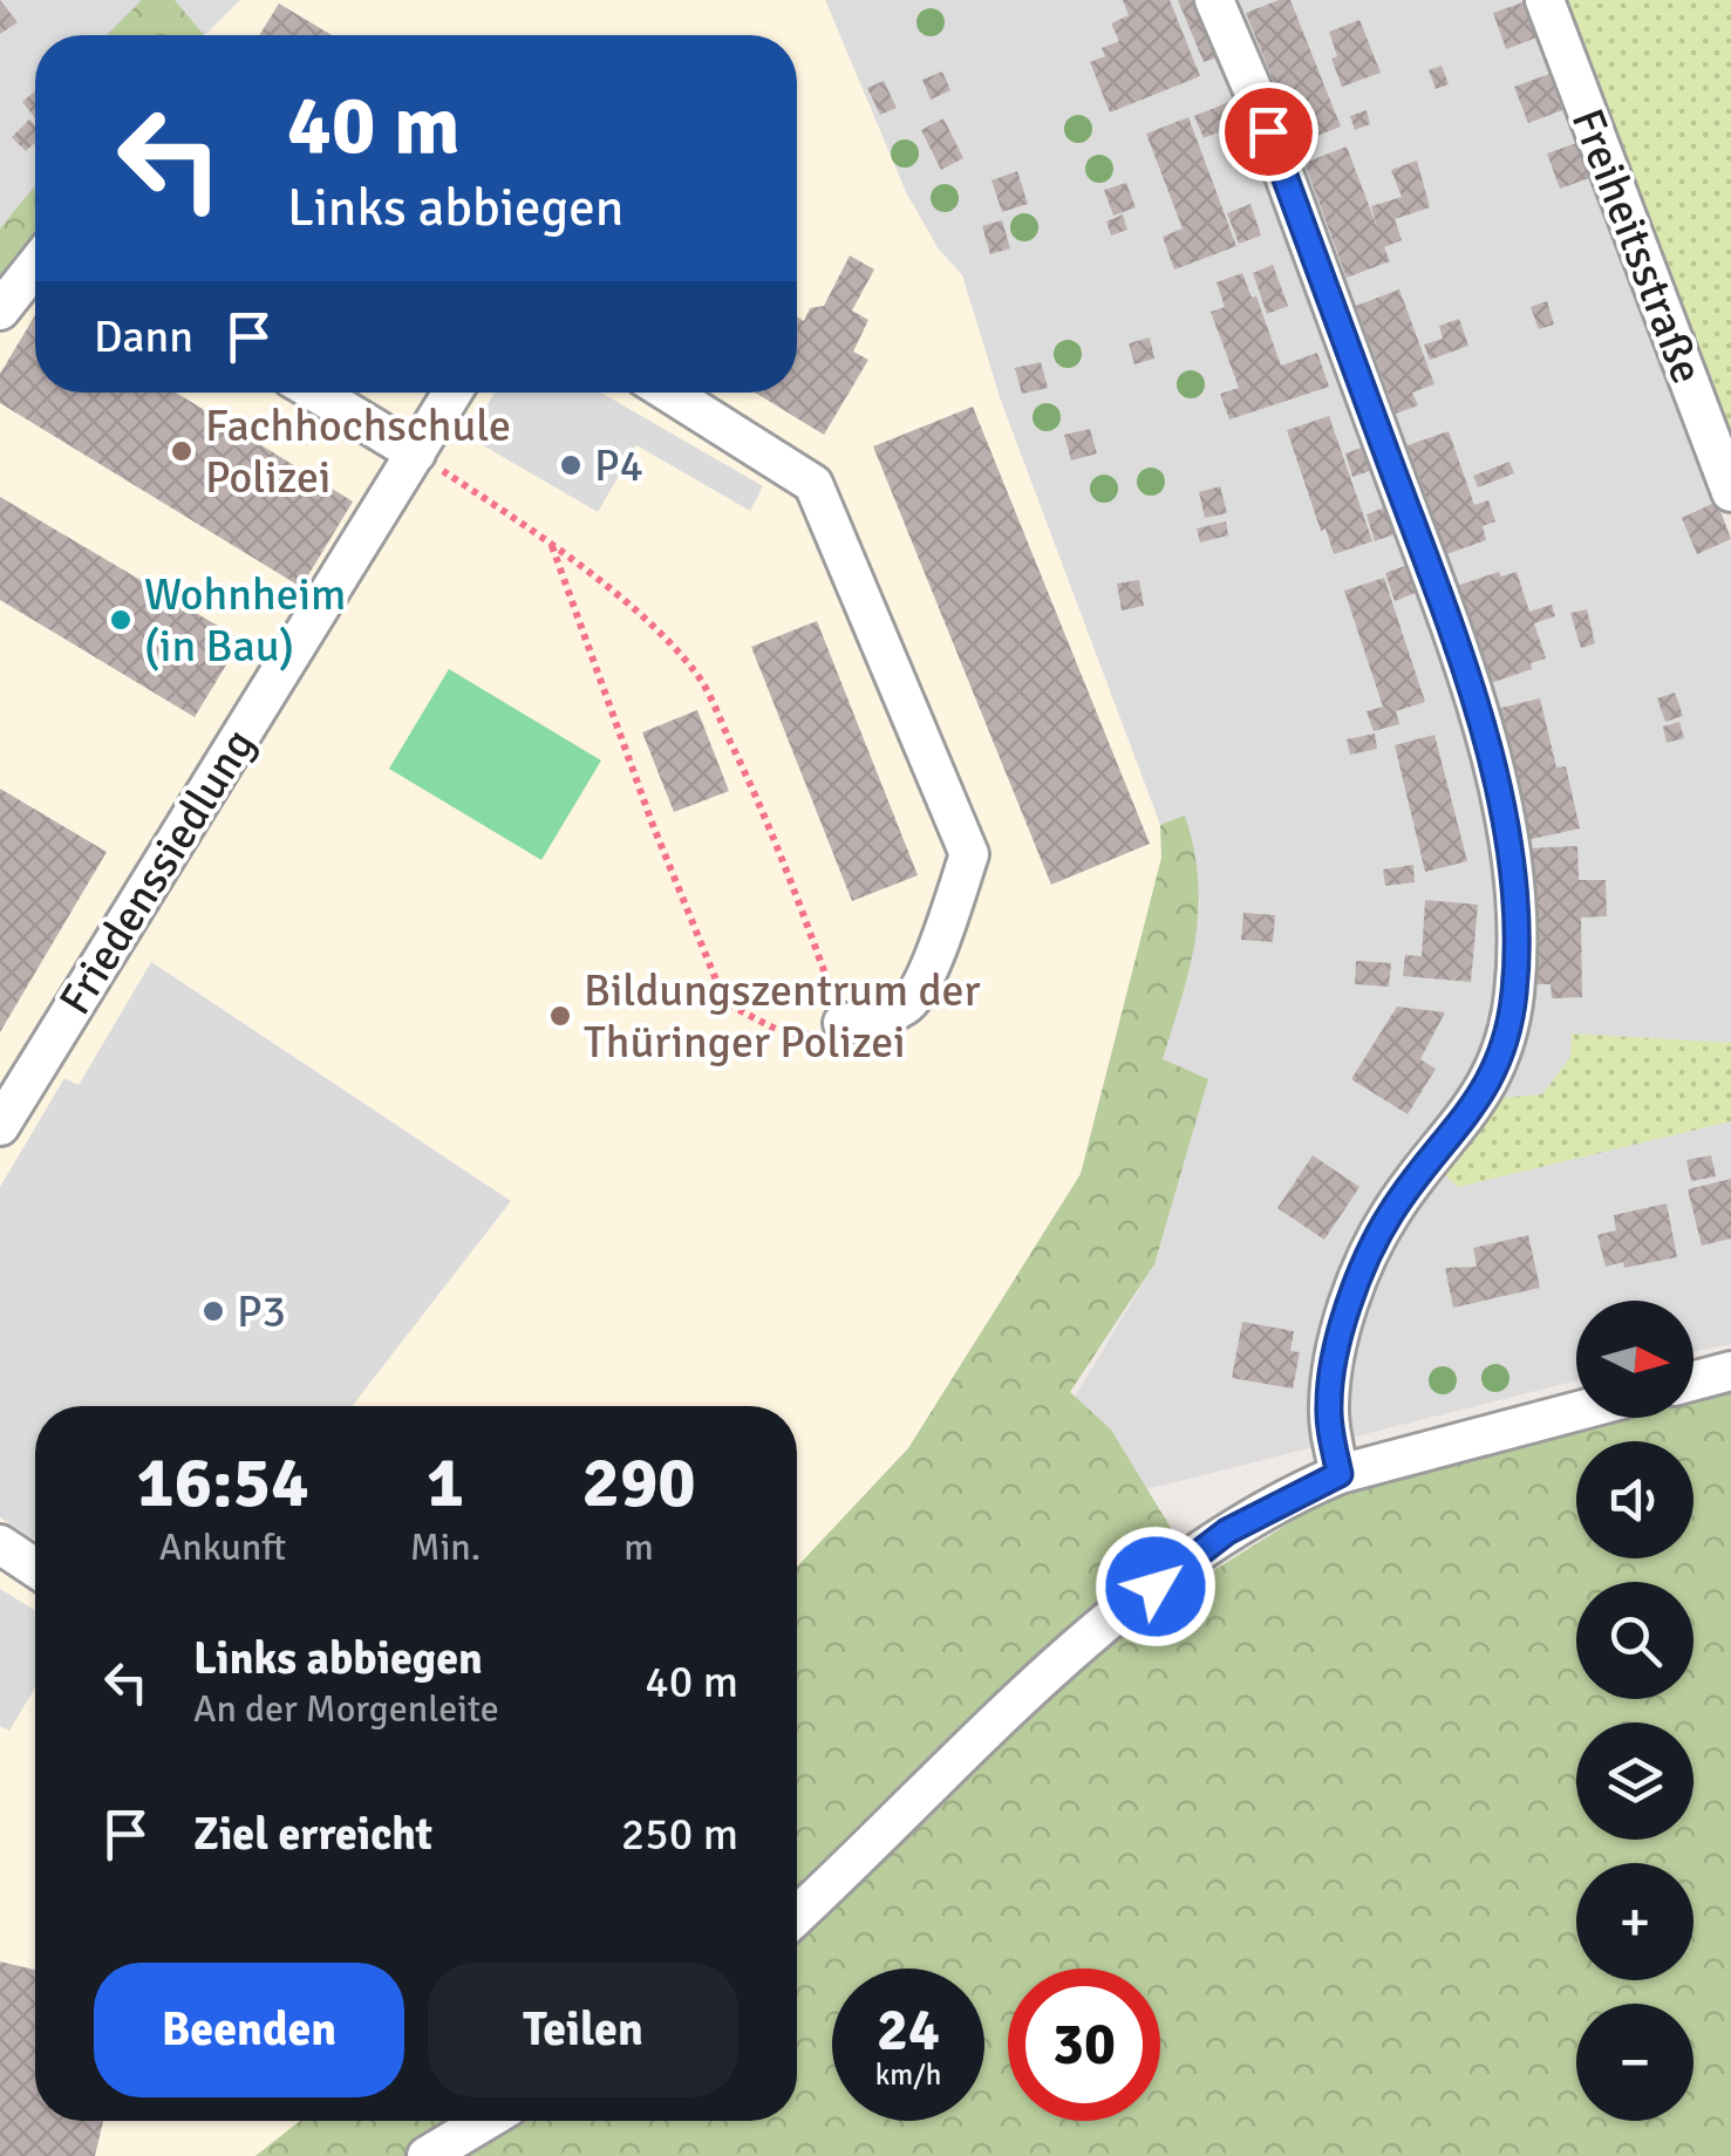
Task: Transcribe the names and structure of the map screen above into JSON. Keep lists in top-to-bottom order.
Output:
{
  "streets": {
    "street": ["Freiheitsstraße", "Friedenssiedlung"]
  },
  "places": [
    "Fachhochschule Polizei",
    "P4",
    "Wohnheim (in Bau)",
    "Bildungszentrum der Thüringer Polizei",
    "P3"
  ],
  "north": "right",
  "page": {
    "turn": ["40 m", "Links abbiegen"],
    "then": "Dann",
    "map_buttons": ["+", "−"],
    "eta": [
      "16:54",
      "Ankunft",
      "1",
      "Min.",
      "290",
      "m"
    ],
    "list": [
      {
        "name": "Links abbiegen",
        "note": "An der Morgenleite",
        "value": "40 m"
      },
      {
        "name": "Ziel erreicht",
        "value": "250 m"
      }
    ],
    "buttons": ["Beenden", "Teilen"],
    "speed": "24 km/h",
    "limit": "30"
  }
}
